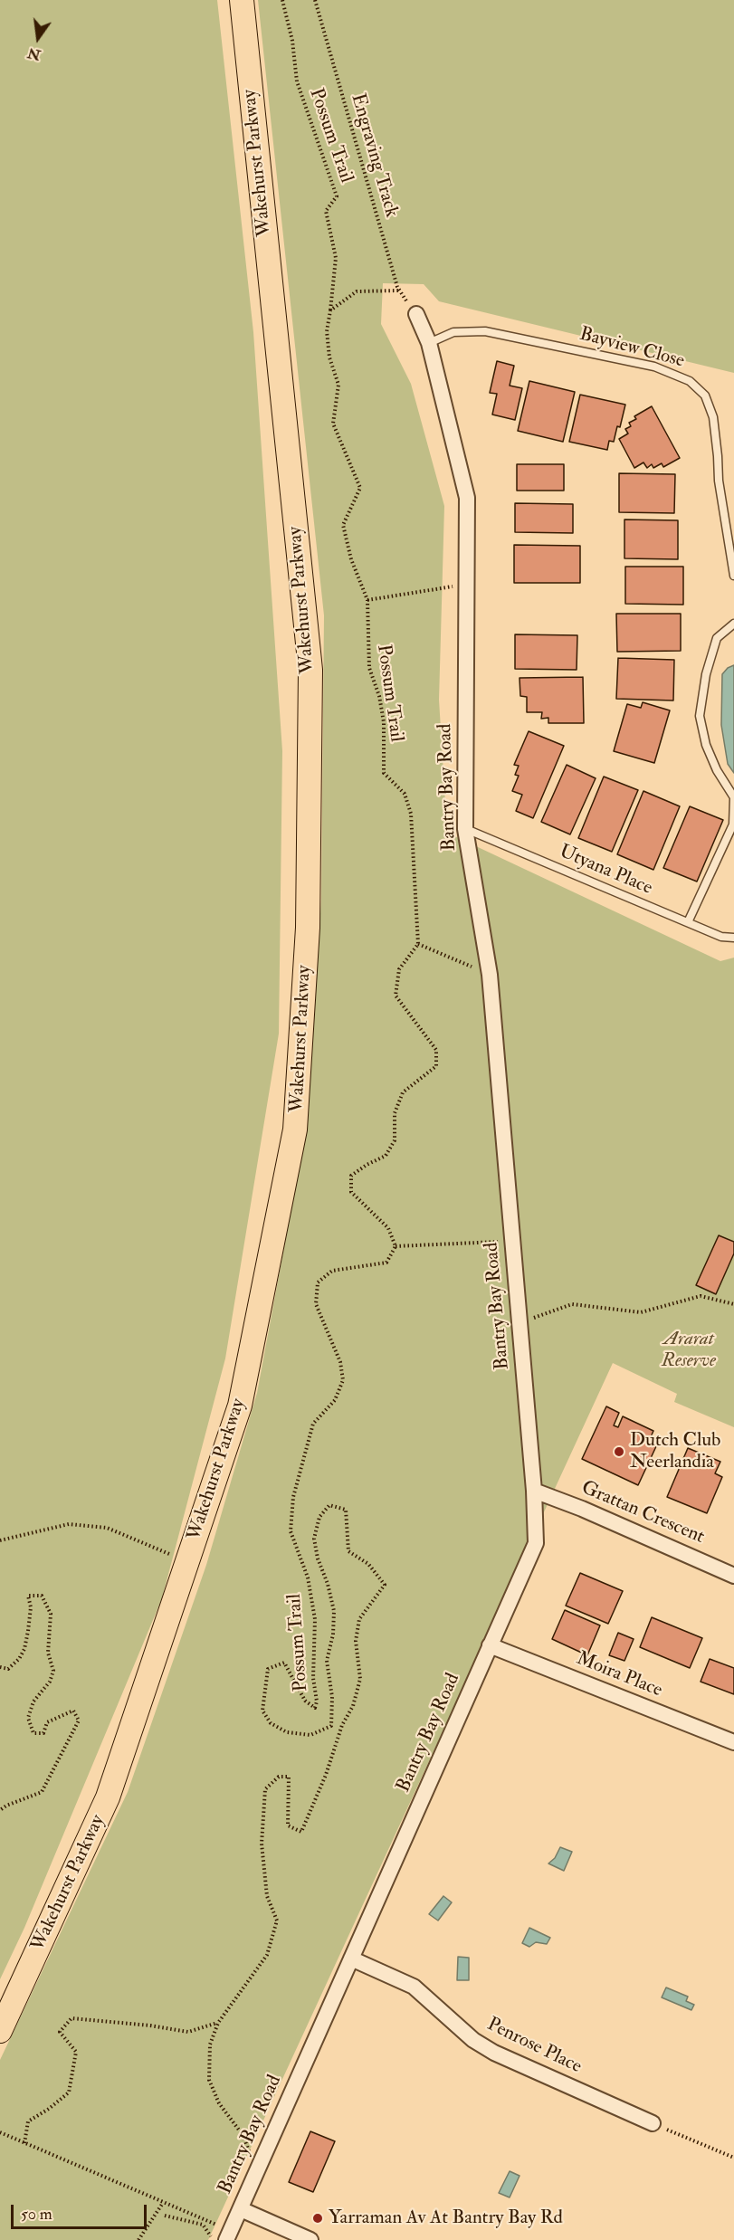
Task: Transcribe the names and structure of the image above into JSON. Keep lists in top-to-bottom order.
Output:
{
  "streets": {
    "main road": ["Wakehurst Parkway"],
    "street": [
      "Bantry Bay Road",
      "Grattan Crescent",
      "Moira Place",
      "Penrose Place"
    ],
    "lane": ["Bayview Close", "Utyana Place"],
    "path": ["Possum Trail", "Engraving Track"]
  },
  "crossings": [
    ["Possum Trail", "Bantry Bay Road"],
    ["Engraving Track", "Bantry Bay Road"],
    ["Bayview Close", "Bantry Bay Road"],
    ["Bantry Bay Road", "Utyana Place"],
    ["Bantry Bay Road", "Grattan Crescent"],
    ["Bantry Bay Road", "Moira Place"],
    ["Bantry Bay Road", "Penrose Place"]
  ],
  "parks": ["Ararat Reserve"],
  "places": ["Dutch Club Neerlandia", "Yarraman Av At Bantry Bay Rd"],
  "scale_bar": "50 m",
  "north": "bottom"
}
